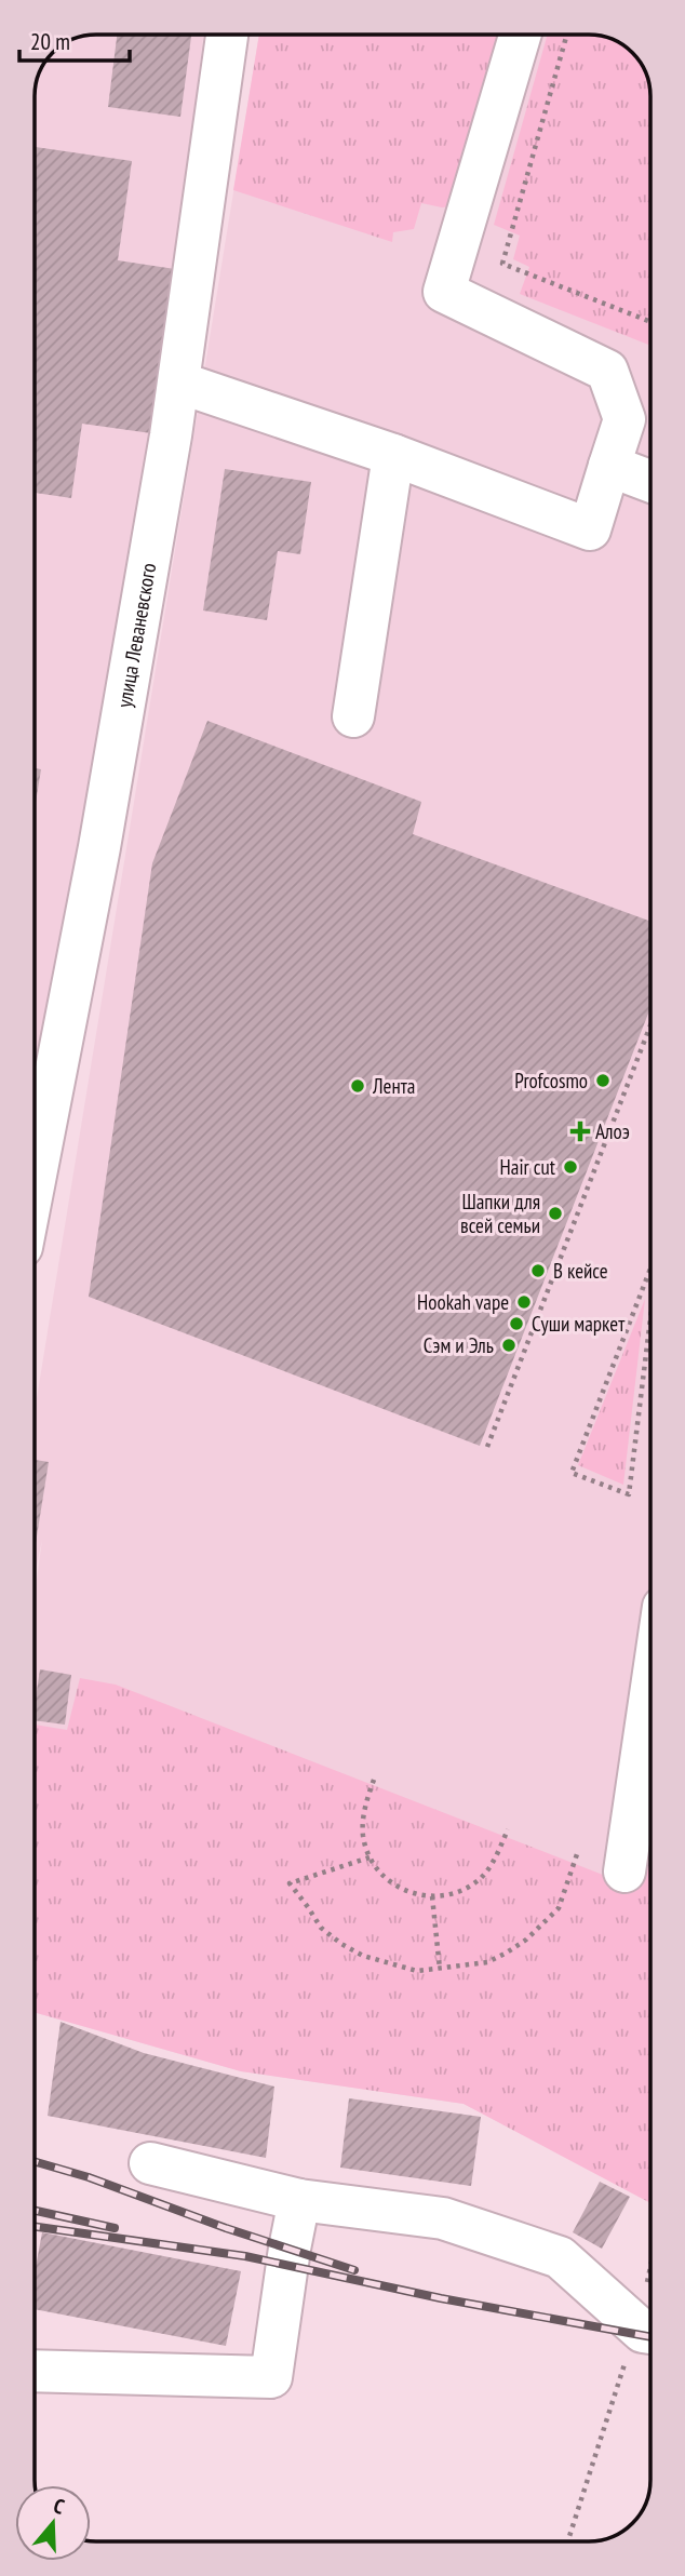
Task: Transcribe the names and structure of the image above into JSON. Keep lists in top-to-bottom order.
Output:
{
  "streets": {
    "street": ["улица Леваневского"]
  },
  "places": {
    "other": [
      "Profcosmo",
      "Лента",
      "Hair cut",
      "Шапки для всей семьи",
      "В кейсе",
      "Hookah vape",
      "Суши маркет",
      "Сэм и Эль"
    ],
    "health": ["Алоэ"]
  },
  "scale_bar": "20 m",
  "north": "top"
}
